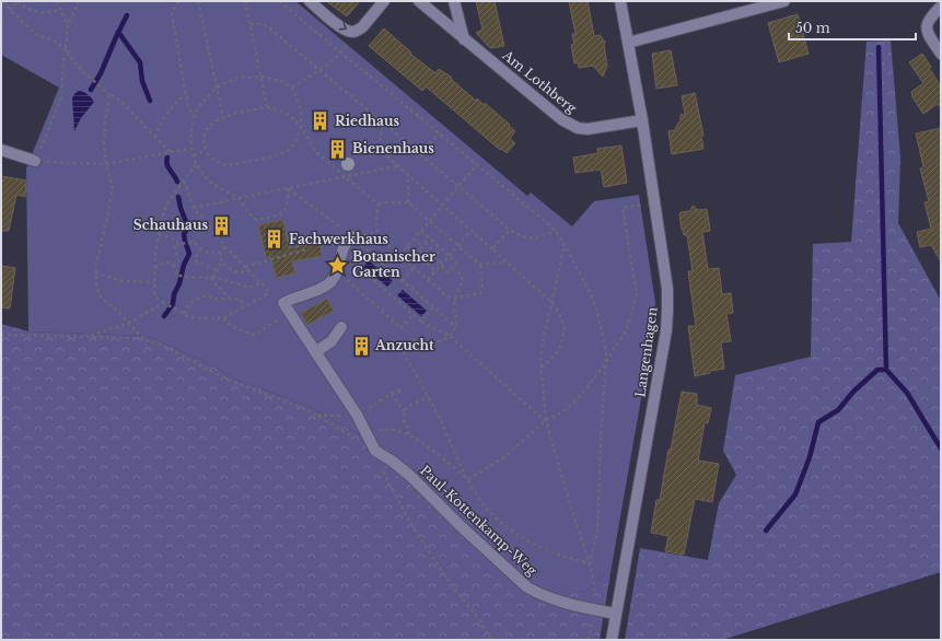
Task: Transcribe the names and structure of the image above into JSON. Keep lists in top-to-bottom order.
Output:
{
  "streets": {
    "street": ["Am Lothberg", "Langenhagen", "Paul-Kottenkamp-Weg"]
  },
  "crossings": [
    ["Am Lothberg", "Langenhagen"],
    ["Langenhagen", "Paul-Kottenkamp-Weg"]
  ],
  "places": {
    "building": [
      "Riedhaus",
      "Bienenhaus",
      "Schauhaus",
      "Fachwerkhaus",
      "Anzucht"
    ],
    "place": ["Botanischer Garten"]
  },
  "scale_bar": "50 m"
}
